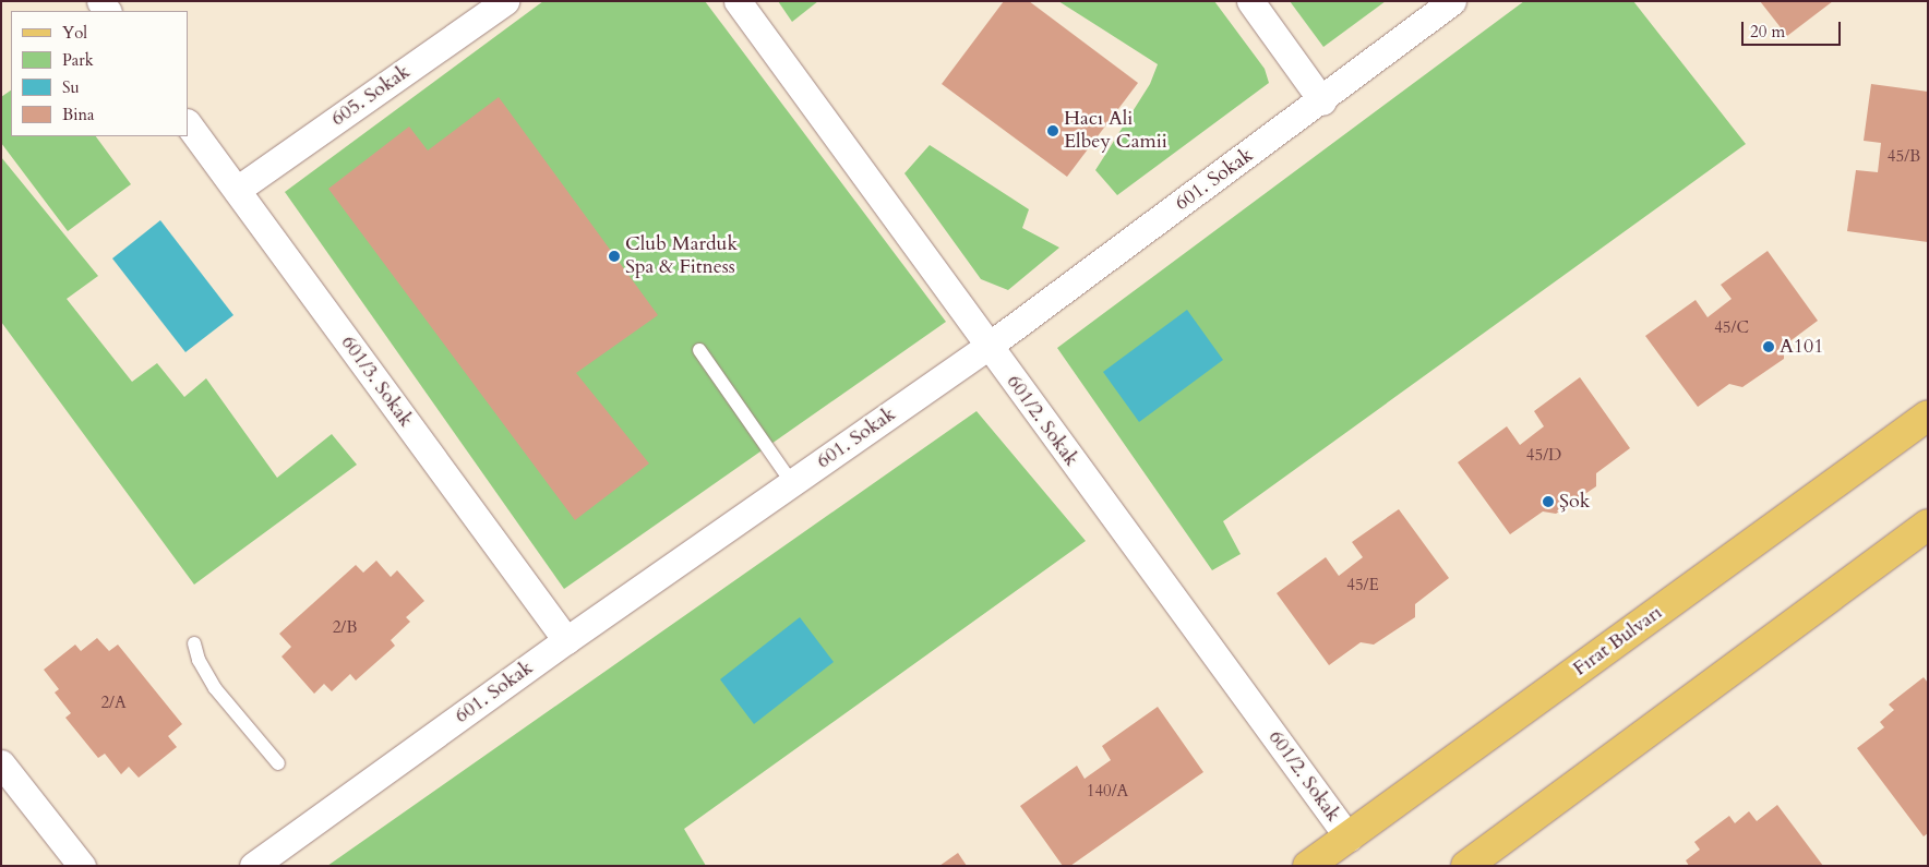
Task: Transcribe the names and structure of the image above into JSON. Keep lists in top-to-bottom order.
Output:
{
  "streets": {
    "main road": ["Fırat Bulvarı"],
    "street": [
      "605. Sokak",
      "601. Sokak",
      "601/3. Sokak",
      "601/2. Sokak"
    ]
  },
  "crossings": [
    ["605. Sokak", "601/3. Sokak"],
    ["601. Sokak", "601/3. Sokak"],
    ["601. Sokak", "601/2. Sokak"],
    ["601/2. Sokak", "Fırat Bulvarı"]
  ],
  "places": [
    "Hacı Ali Elbey Camii",
    "Club Marduk Spa & Fitness",
    "A101",
    "Şok"
  ],
  "house_numbers": [
    "45/B",
    "45/C",
    "45/D",
    "45/E",
    "2/B",
    "2/A",
    "140/A"
  ],
  "legend": [
    "Yol",
    "Park",
    "Su",
    "Bina"
  ],
  "scale_bar": "20 m"
}
